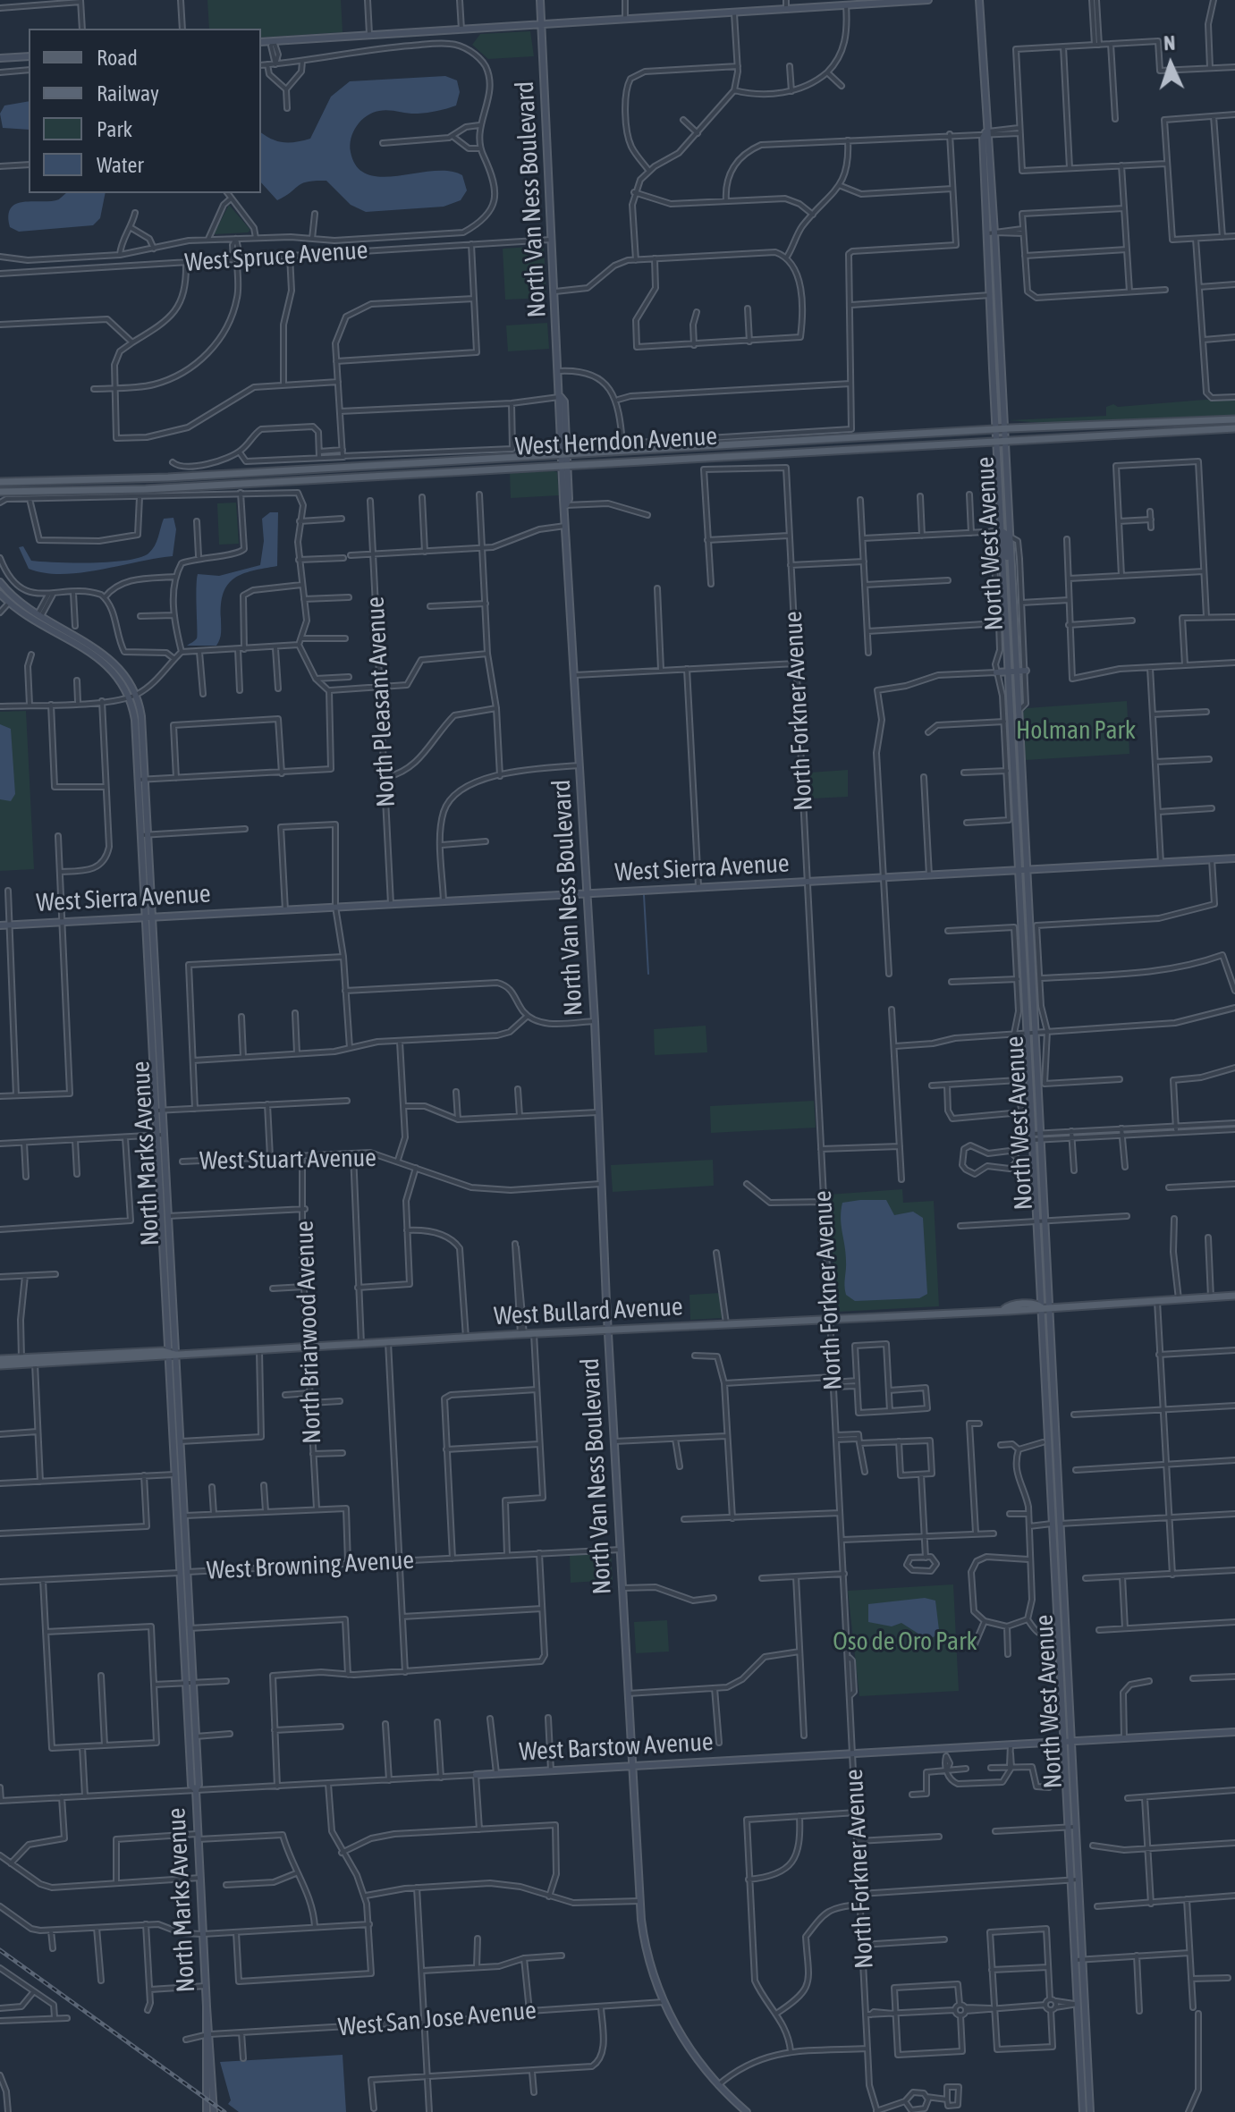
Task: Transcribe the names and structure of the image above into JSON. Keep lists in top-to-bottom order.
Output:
{
  "streets": {
    "main road": [
      "North Van Ness Boulevard",
      "West Herndon Avenue",
      "North West Avenue",
      "West Sierra Avenue",
      "North Marks Avenue",
      "West Bullard Avenue",
      "West Barstow Avenue"
    ],
    "street": [
      "West Spruce Avenue",
      "North Pleasant Avenue",
      "North Forkner Avenue",
      "West Stuart Avenue",
      "North Briarwood Avenue",
      "West Browning Avenue",
      "West San Jose Avenue"
    ]
  },
  "crossings": [
    ["North Van Ness Boulevard", "West Spruce Avenue"],
    ["North Van Ness Boulevard", "West Herndon Avenue"],
    ["North Van Ness Boulevard", "West Sierra Avenue"],
    ["North Van Ness Boulevard", "West Stuart Avenue"],
    ["North Van Ness Boulevard", "West Bullard Avenue"],
    ["North Van Ness Boulevard", "West Browning Avenue"],
    ["North Van Ness Boulevard", "West Barstow Avenue"],
    ["North Van Ness Boulevard", "West San Jose Avenue"],
    ["West Herndon Avenue", "North West Avenue"],
    ["North West Avenue", "West Sierra Avenue"],
    ["North West Avenue", "West Bullard Avenue"],
    ["North West Avenue", "West Barstow Avenue"],
    ["North Pleasant Avenue", "West Sierra Avenue"],
    ["North Forkner Avenue", "West Sierra Avenue"],
    ["North Forkner Avenue", "West Bullard Avenue"],
    ["North Forkner Avenue", "West Barstow Avenue"],
    ["West Sierra Avenue", "North Marks Avenue"],
    ["North Marks Avenue", "West Bullard Avenue"],
    ["North Marks Avenue", "West Browning Avenue"],
    ["North Marks Avenue", "West Barstow Avenue"],
    ["North Marks Avenue", "West San Jose Avenue"],
    ["West Stuart Avenue", "North Briarwood Avenue"],
    ["West Bullard Avenue", "North Briarwood Avenue"]
  ],
  "parks": ["Holman Park", "Oso de Oro Park"],
  "legend": [
    "Road",
    "Railway",
    "Park",
    "Water"
  ],
  "north": "top"
}
